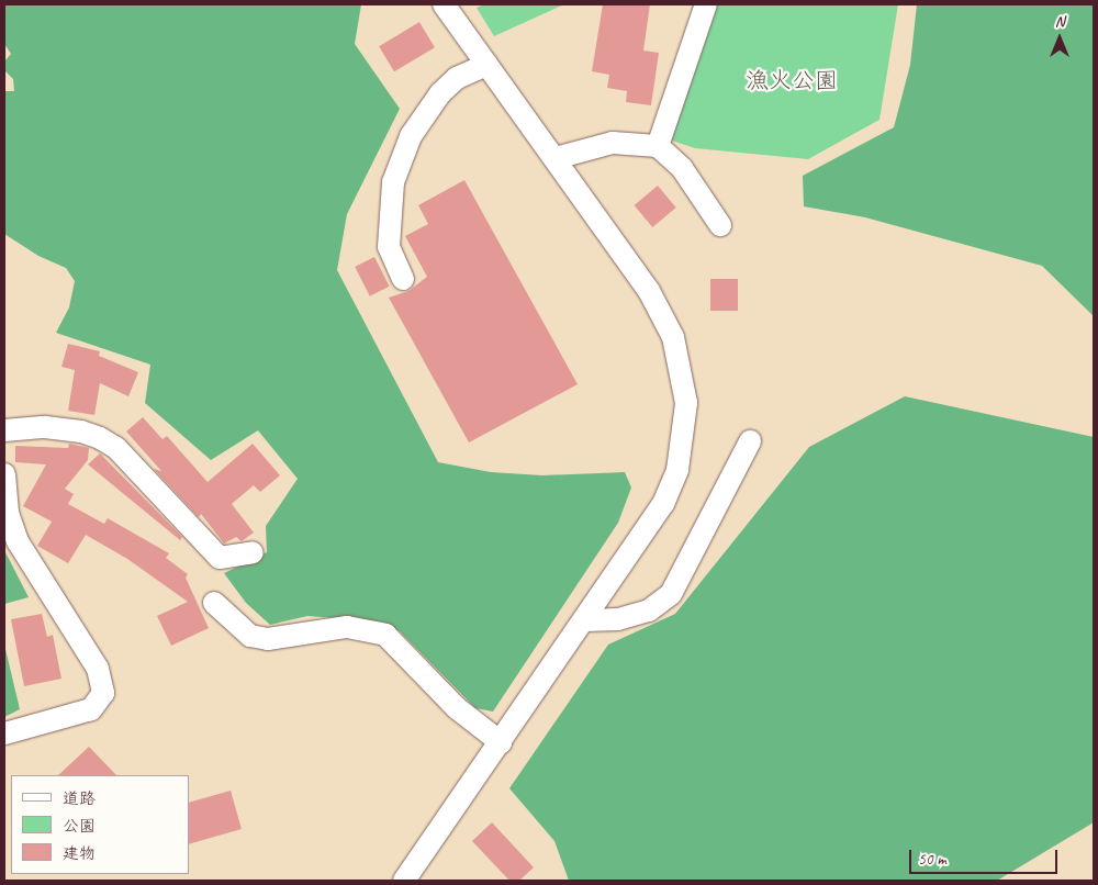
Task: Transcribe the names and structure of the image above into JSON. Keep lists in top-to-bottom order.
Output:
{
  "parks": ["漁火公園"],
  "legend": ["道路", "公園", "建物"],
  "scale_bar": "50 m",
  "north": "top"
}
